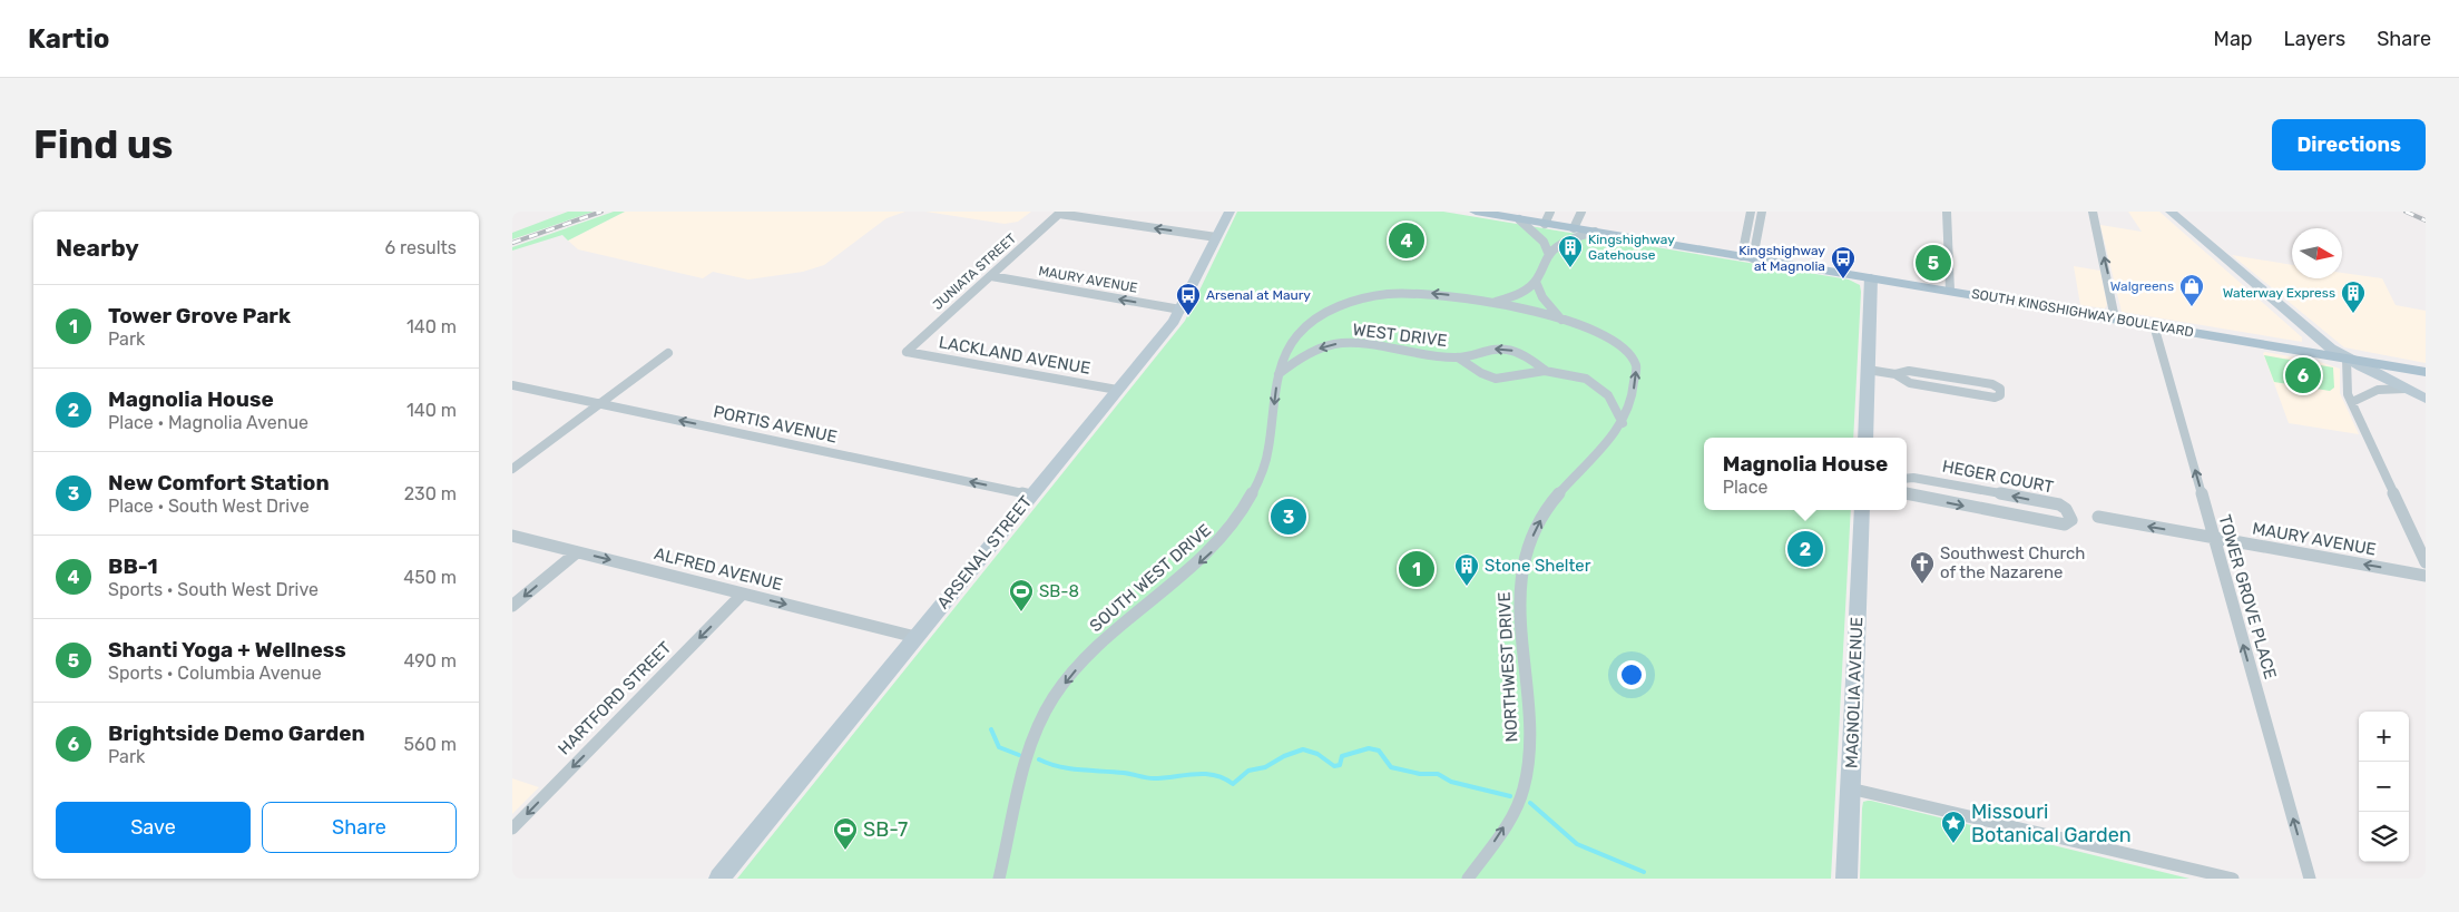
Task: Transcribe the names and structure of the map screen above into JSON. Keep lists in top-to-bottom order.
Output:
{
  "streets": {
    "main road": ["SOUTH KINGSHIGHWAY BOULEVARD", "ARSENAL STREET", "MAGNOLIA AVENUE"],
    "street": [
      "JUNIATA STREET",
      "MAURY AVENUE",
      "WEST DRIVE",
      "LACKLAND AVENUE",
      "PORTIS AVENUE",
      "HEGER COURT",
      "ALFRED AVENUE",
      "SOUTH WEST DRIVE",
      "TOWER GROVE PLACE",
      "NORTHWEST DRIVE",
      "HARTFORD STREET"
    ]
  },
  "crossings": [
    ["JUNIATA STREET", "MAURY AVENUE"],
    ["JUNIATA STREET", "LACKLAND AVENUE"],
    ["MAURY AVENUE", "ARSENAL STREET"],
    ["MAURY AVENUE", "TOWER GROVE PLACE"],
    ["SOUTH KINGSHIGHWAY BOULEVARD", "TOWER GROVE PLACE"],
    ["WEST DRIVE", "SOUTH WEST DRIVE"],
    ["WEST DRIVE", "NORTHWEST DRIVE"],
    ["LACKLAND AVENUE", "ARSENAL STREET"],
    ["PORTIS AVENUE", "ARSENAL STREET"],
    ["ARSENAL STREET", "ALFRED AVENUE"],
    ["ALFRED AVENUE", "HARTFORD STREET"],
    ["SOUTH WEST DRIVE", "NORTHWEST DRIVE"]
  ],
  "one_way": [
    "MAURY AVENUE",
    "PORTIS AVENUE",
    "ALFRED AVENUE",
    "SOUTH WEST DRIVE",
    "TOWER GROVE PLACE",
    "NORTHWEST DRIVE",
    "HARTFORD STREET"
  ],
  "places": {
    "building": ["Kingshighway Gatehouse", "Waterway Express", "Stone Shelter"],
    "bus stop": ["Kingshighway at Magnolia", "Arsenal at Maury"],
    "shop": ["Walgreens"],
    "church": ["Southwest Church of the Nazarene"],
    "sports": ["SB-8", "SB-7"],
    "place": ["Missouri Botanical Garden"]
  },
  "north": "right",
  "page": {
    "header": "Kartio",
    "nav": ["Map", "Layers", "Share"],
    "buttons": [
      "Directions",
      ["Save", "Share"]
    ],
    "title": "Find us",
    "heading": ["Nearby", "6 results"],
    "pins": [
      "4",
      "5",
      "6",
      "3",
      "2",
      "1"
    ],
    "list": [
      {
        "mark": "1",
        "name": "Tower Grove Park",
        "note": "Park",
        "value": "140 m"
      },
      {
        "mark": "2",
        "name": "Magnolia House",
        "note": "Place · Magnolia Avenue",
        "value": "140 m"
      },
      {
        "mark": "3",
        "name": "New Comfort Station",
        "note": "Place · South West Drive",
        "value": "230 m"
      },
      {
        "mark": "4",
        "name": "BB-1",
        "note": "Sports · South West Drive",
        "value": "450 m"
      },
      {
        "mark": "5",
        "name": "Shanti Yoga + Wellness",
        "note": "Sports · Columbia Avenue",
        "value": "490 m"
      },
      {
        "mark": "6",
        "name": "Brightside Demo Garden",
        "note": "Park",
        "value": "560 m"
      }
    ],
    "popup": ["Magnolia House", "Place"],
    "map_buttons": ["+", "−"]
  }
}
